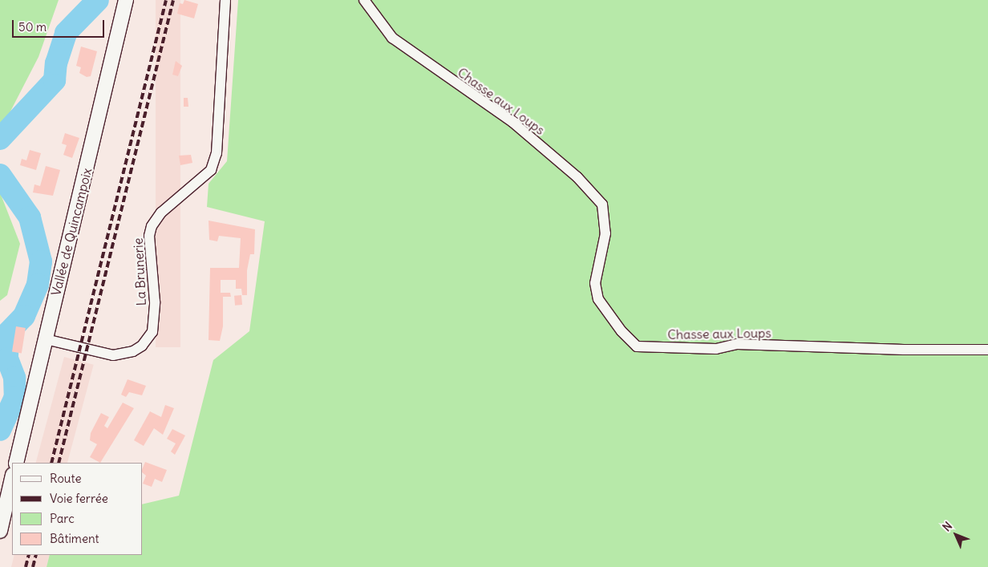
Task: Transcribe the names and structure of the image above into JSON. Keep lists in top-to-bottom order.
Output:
{
  "streets": {
    "main road": ["Vallée de Quincampoix"],
    "street": ["Chasse aux Loups", "La Brunerie"]
  },
  "crossings": [
    ["Vallée de Quincampoix", "La Brunerie"]
  ],
  "legend": [
    "Route",
    "Voie ferrée",
    "Parc",
    "Bâtiment"
  ],
  "scale_bar": "50 m",
  "north": "top left"
}
